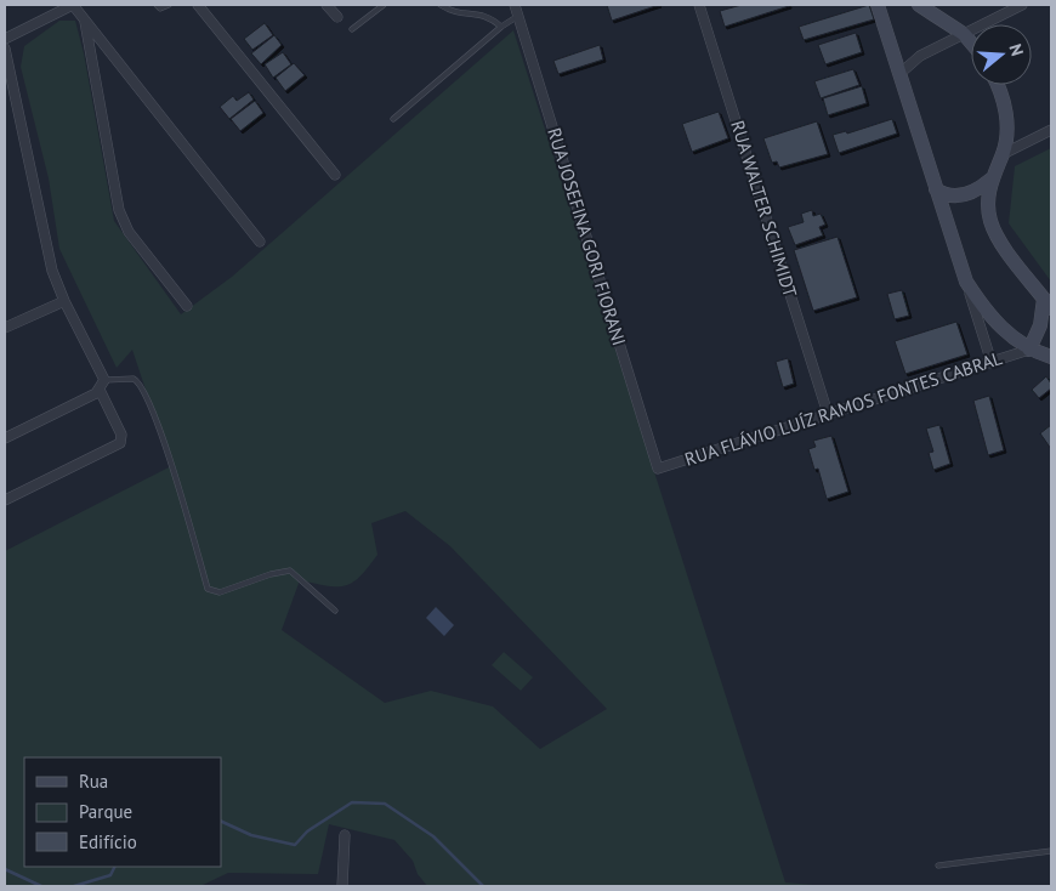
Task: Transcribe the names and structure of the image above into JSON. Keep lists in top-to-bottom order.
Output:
{
  "streets": {
    "street": ["RUA WALTER SCHIMIDT", "RUA JOSEFINA GORI FIORANI", "RUA FLÁVIO LUÍZ RAMOS FONTES CABRAL"]
  },
  "crossings": [
    ["RUA WALTER SCHIMIDT", "RUA FLÁVIO LUÍZ RAMOS FONTES CABRAL"],
    ["RUA JOSEFINA GORI FIORANI", "RUA FLÁVIO LUÍZ RAMOS FONTES CABRAL"]
  ],
  "legend": ["Rua", "Parque", "Edifício"],
  "north": "right"
}
